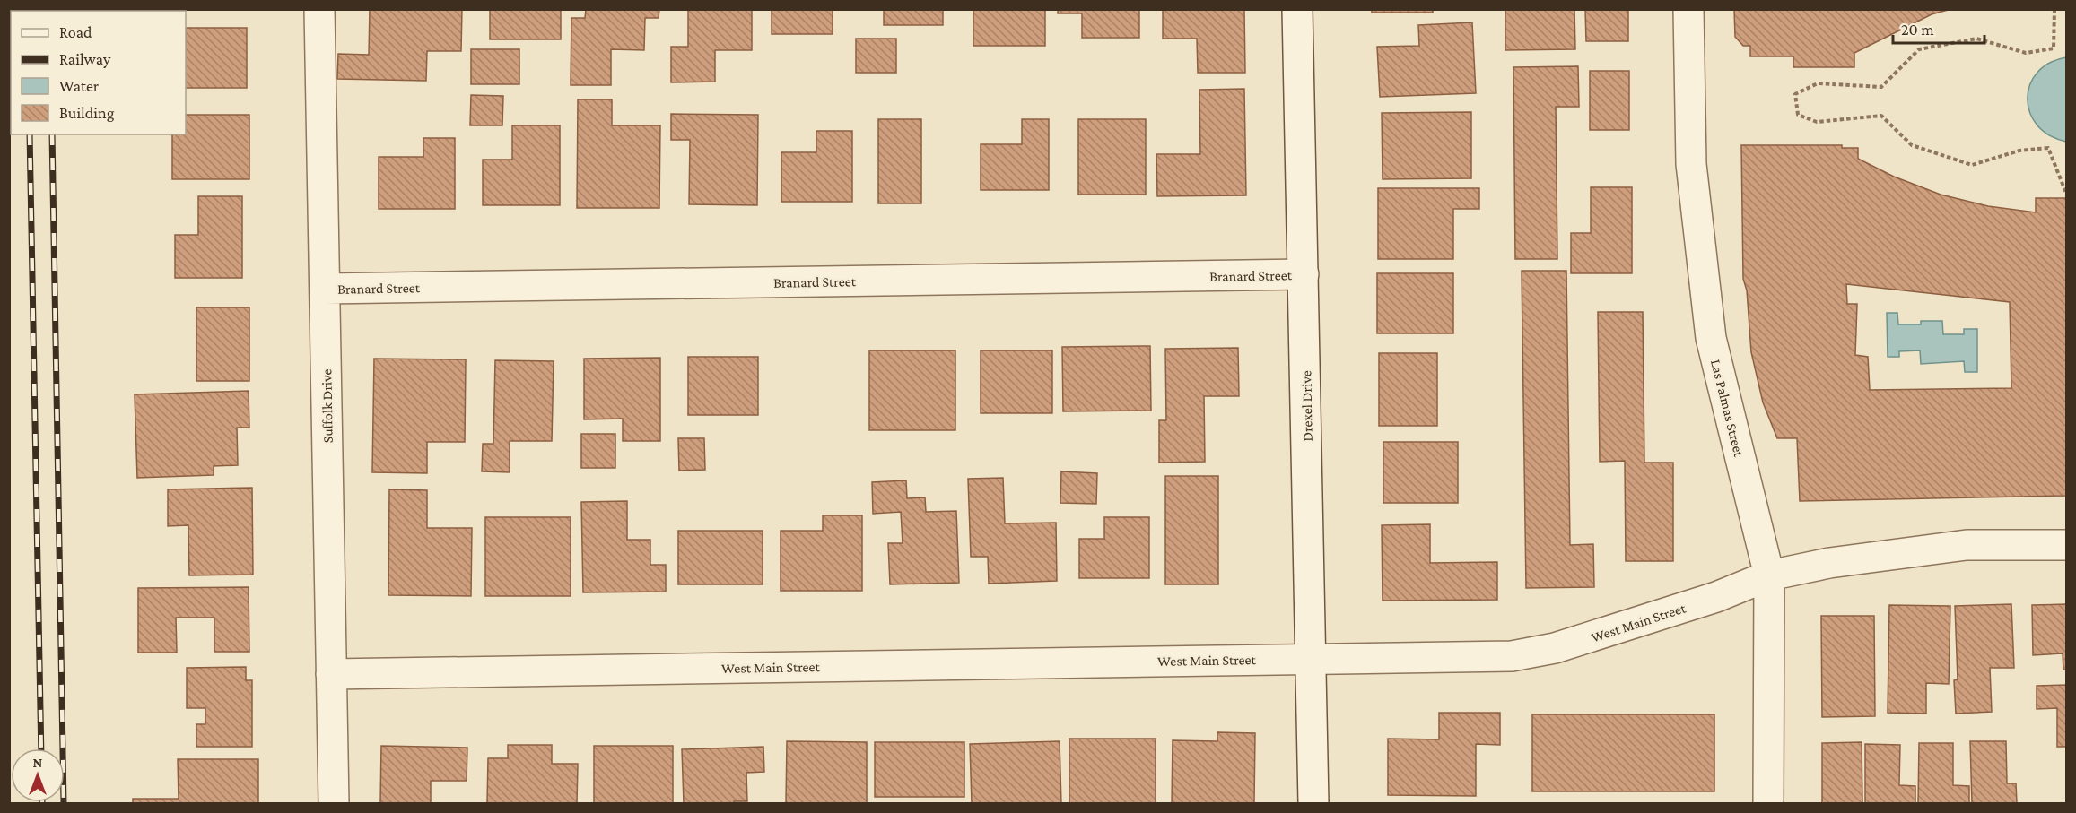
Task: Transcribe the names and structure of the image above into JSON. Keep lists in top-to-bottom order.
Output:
{
  "streets": {
    "street": [
      "Branard Street",
      "Suffolk Drive",
      "Drexel Drive",
      "Las Palmas Street",
      "West Main Street"
    ]
  },
  "crossings": [
    ["Branard Street", "Suffolk Drive"],
    ["Branard Street", "Drexel Drive"],
    ["Suffolk Drive", "West Main Street"],
    ["Drexel Drive", "West Main Street"],
    ["Las Palmas Street", "West Main Street"]
  ],
  "legend": [
    "Road",
    "Railway",
    "Water",
    "Building"
  ],
  "scale_bar": "20 m",
  "north": "top"
}
